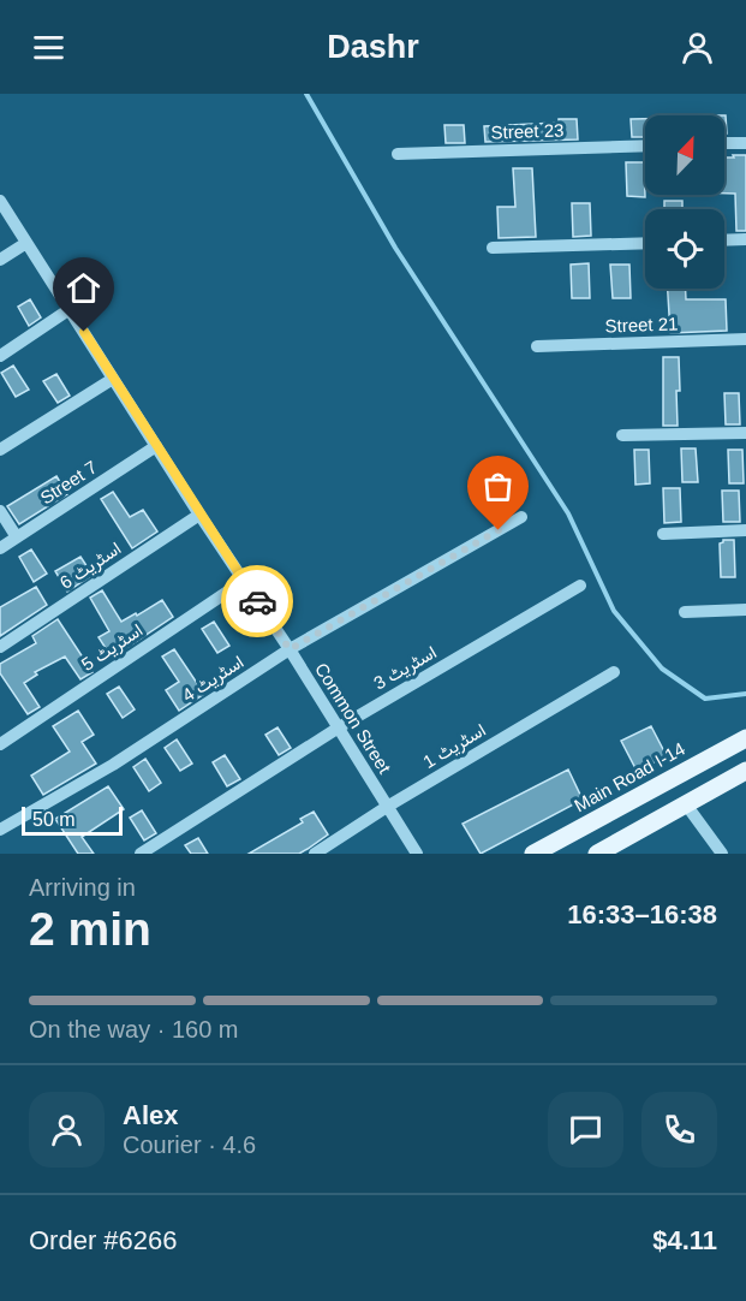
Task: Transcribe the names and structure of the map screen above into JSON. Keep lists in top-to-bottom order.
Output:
{
  "streets": {
    "main road": ["Main Road I-14"],
    "street": [
      "Street 23",
      "Street 21",
      "Street 7",
      "اسٹریٹ 6",
      "اسٹریٹ 5",
      "اسٹریٹ 3",
      "اسٹریٹ 4",
      "Common Street",
      "اسٹریٹ 1"
    ]
  },
  "crossings": [
    ["Street 7", "Common Street"],
    ["اسٹریٹ 6", "Common Street"],
    ["اسٹریٹ 5", "Common Street"],
    ["اسٹریٹ 3", "Common Street"],
    ["اسٹریٹ 4", "Common Street"],
    ["Common Street", "اسٹریٹ 1"]
  ],
  "scale_bar": "50 m",
  "north": "top right",
  "page": {
    "header": "Dashr",
    "scale": "50 m",
    "heading": ["2 min", "Arriving in", "16:33–16:38"],
    "panel": [
      "Alex",
      "Courier · 4.6",
      "Order #6266",
      "$4.11"
    ],
    "bar": "On the way · 160 m"
  }
}
